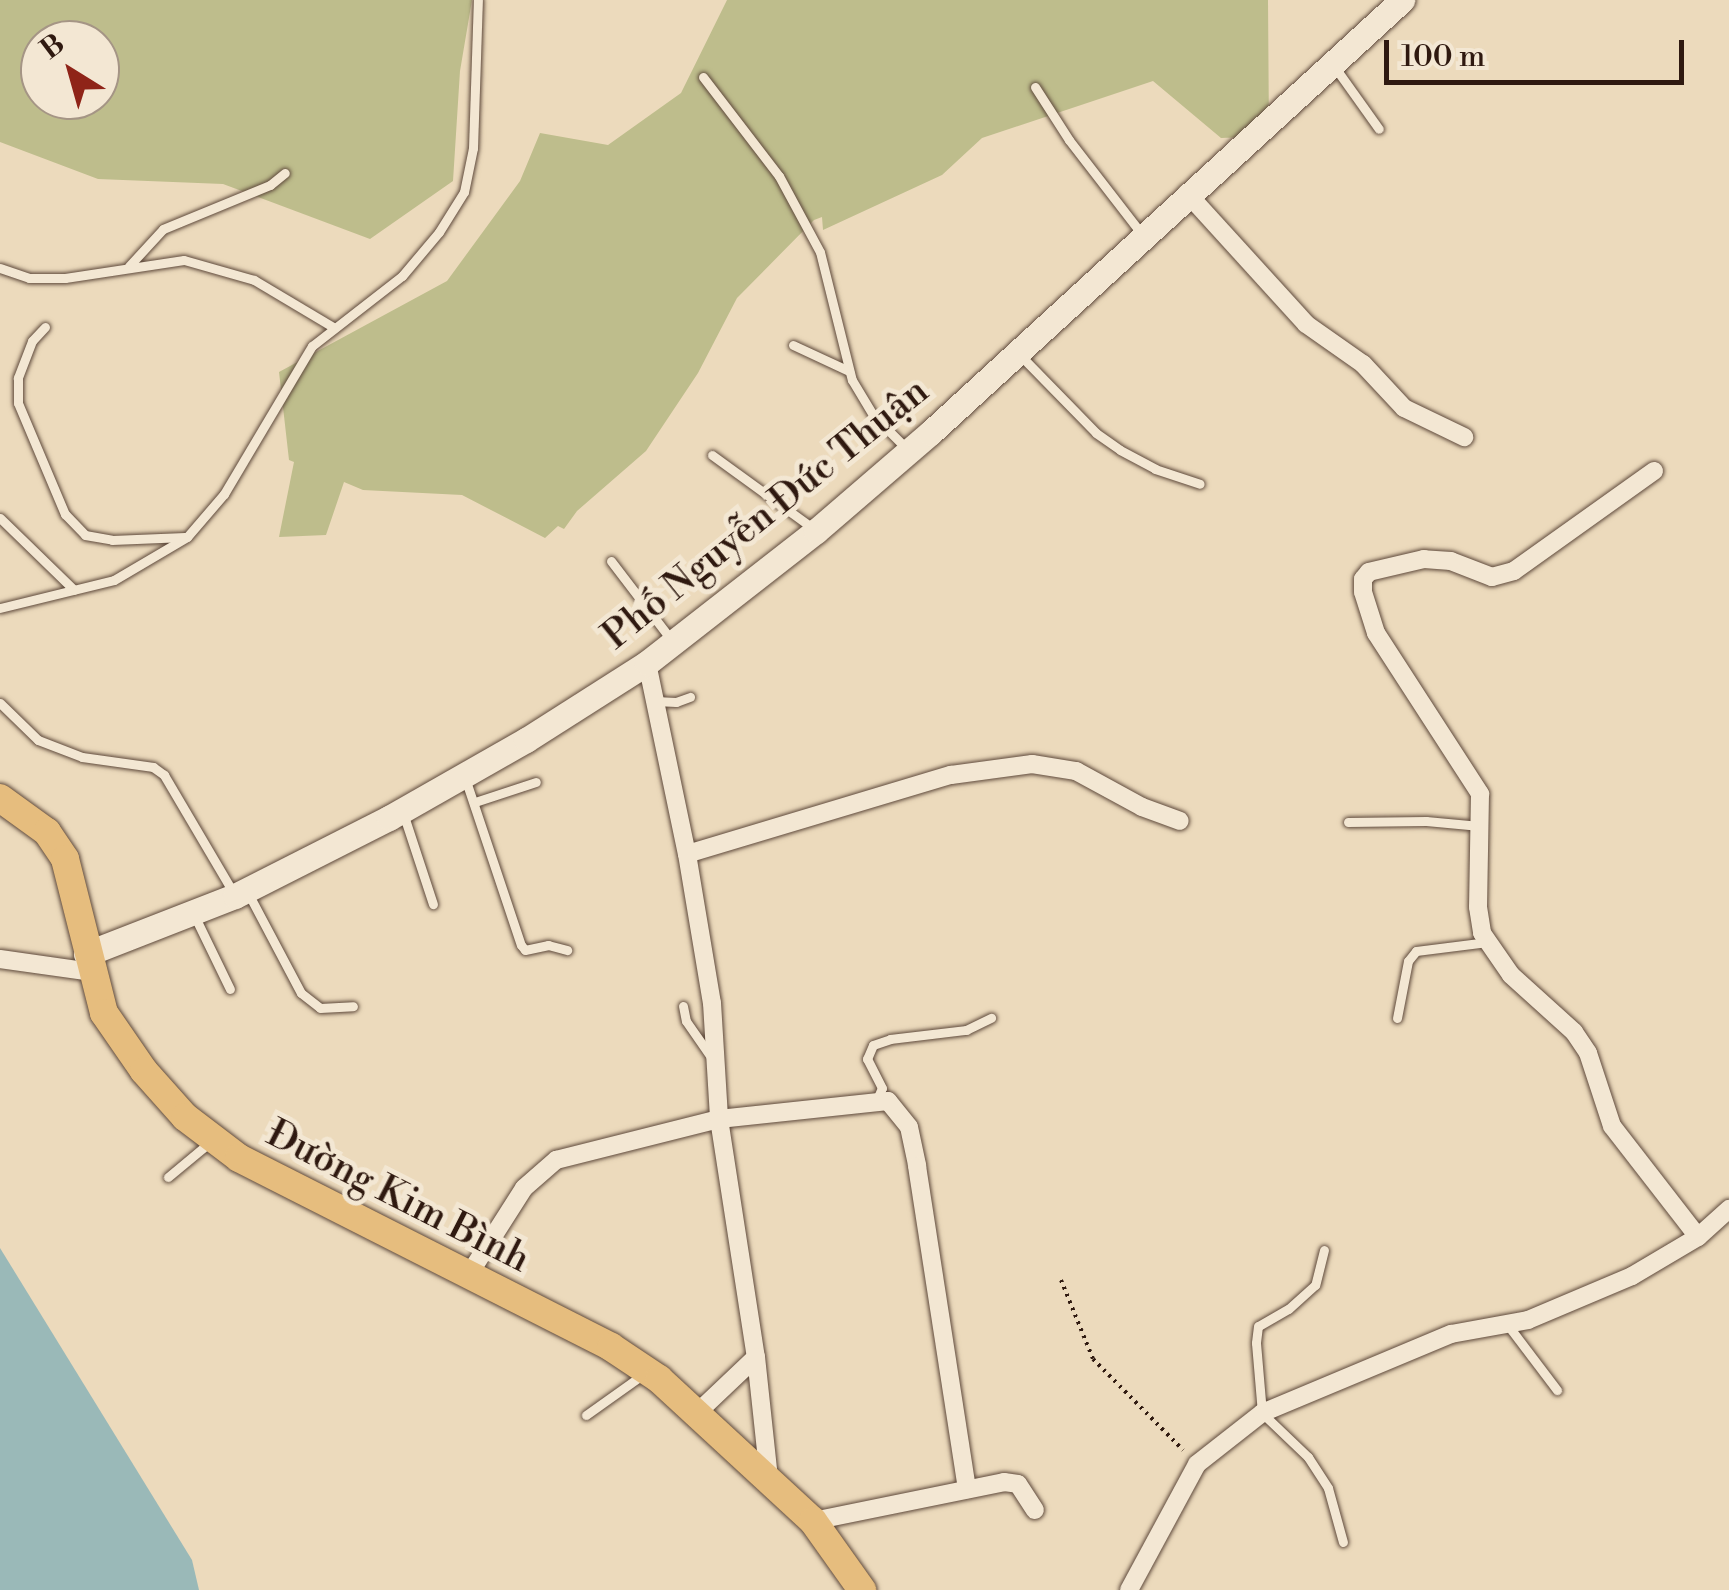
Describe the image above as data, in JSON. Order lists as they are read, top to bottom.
{
  "streets": {
    "main road": ["Đường Kim Bình"],
    "street": ["Phố Nguyễn Đức Thuận"]
  },
  "crossings": [
    ["Phố Nguyễn Đức Thuận", "Đường Kim Bình"]
  ],
  "scale_bar": "100 m",
  "north": "top left"
}
